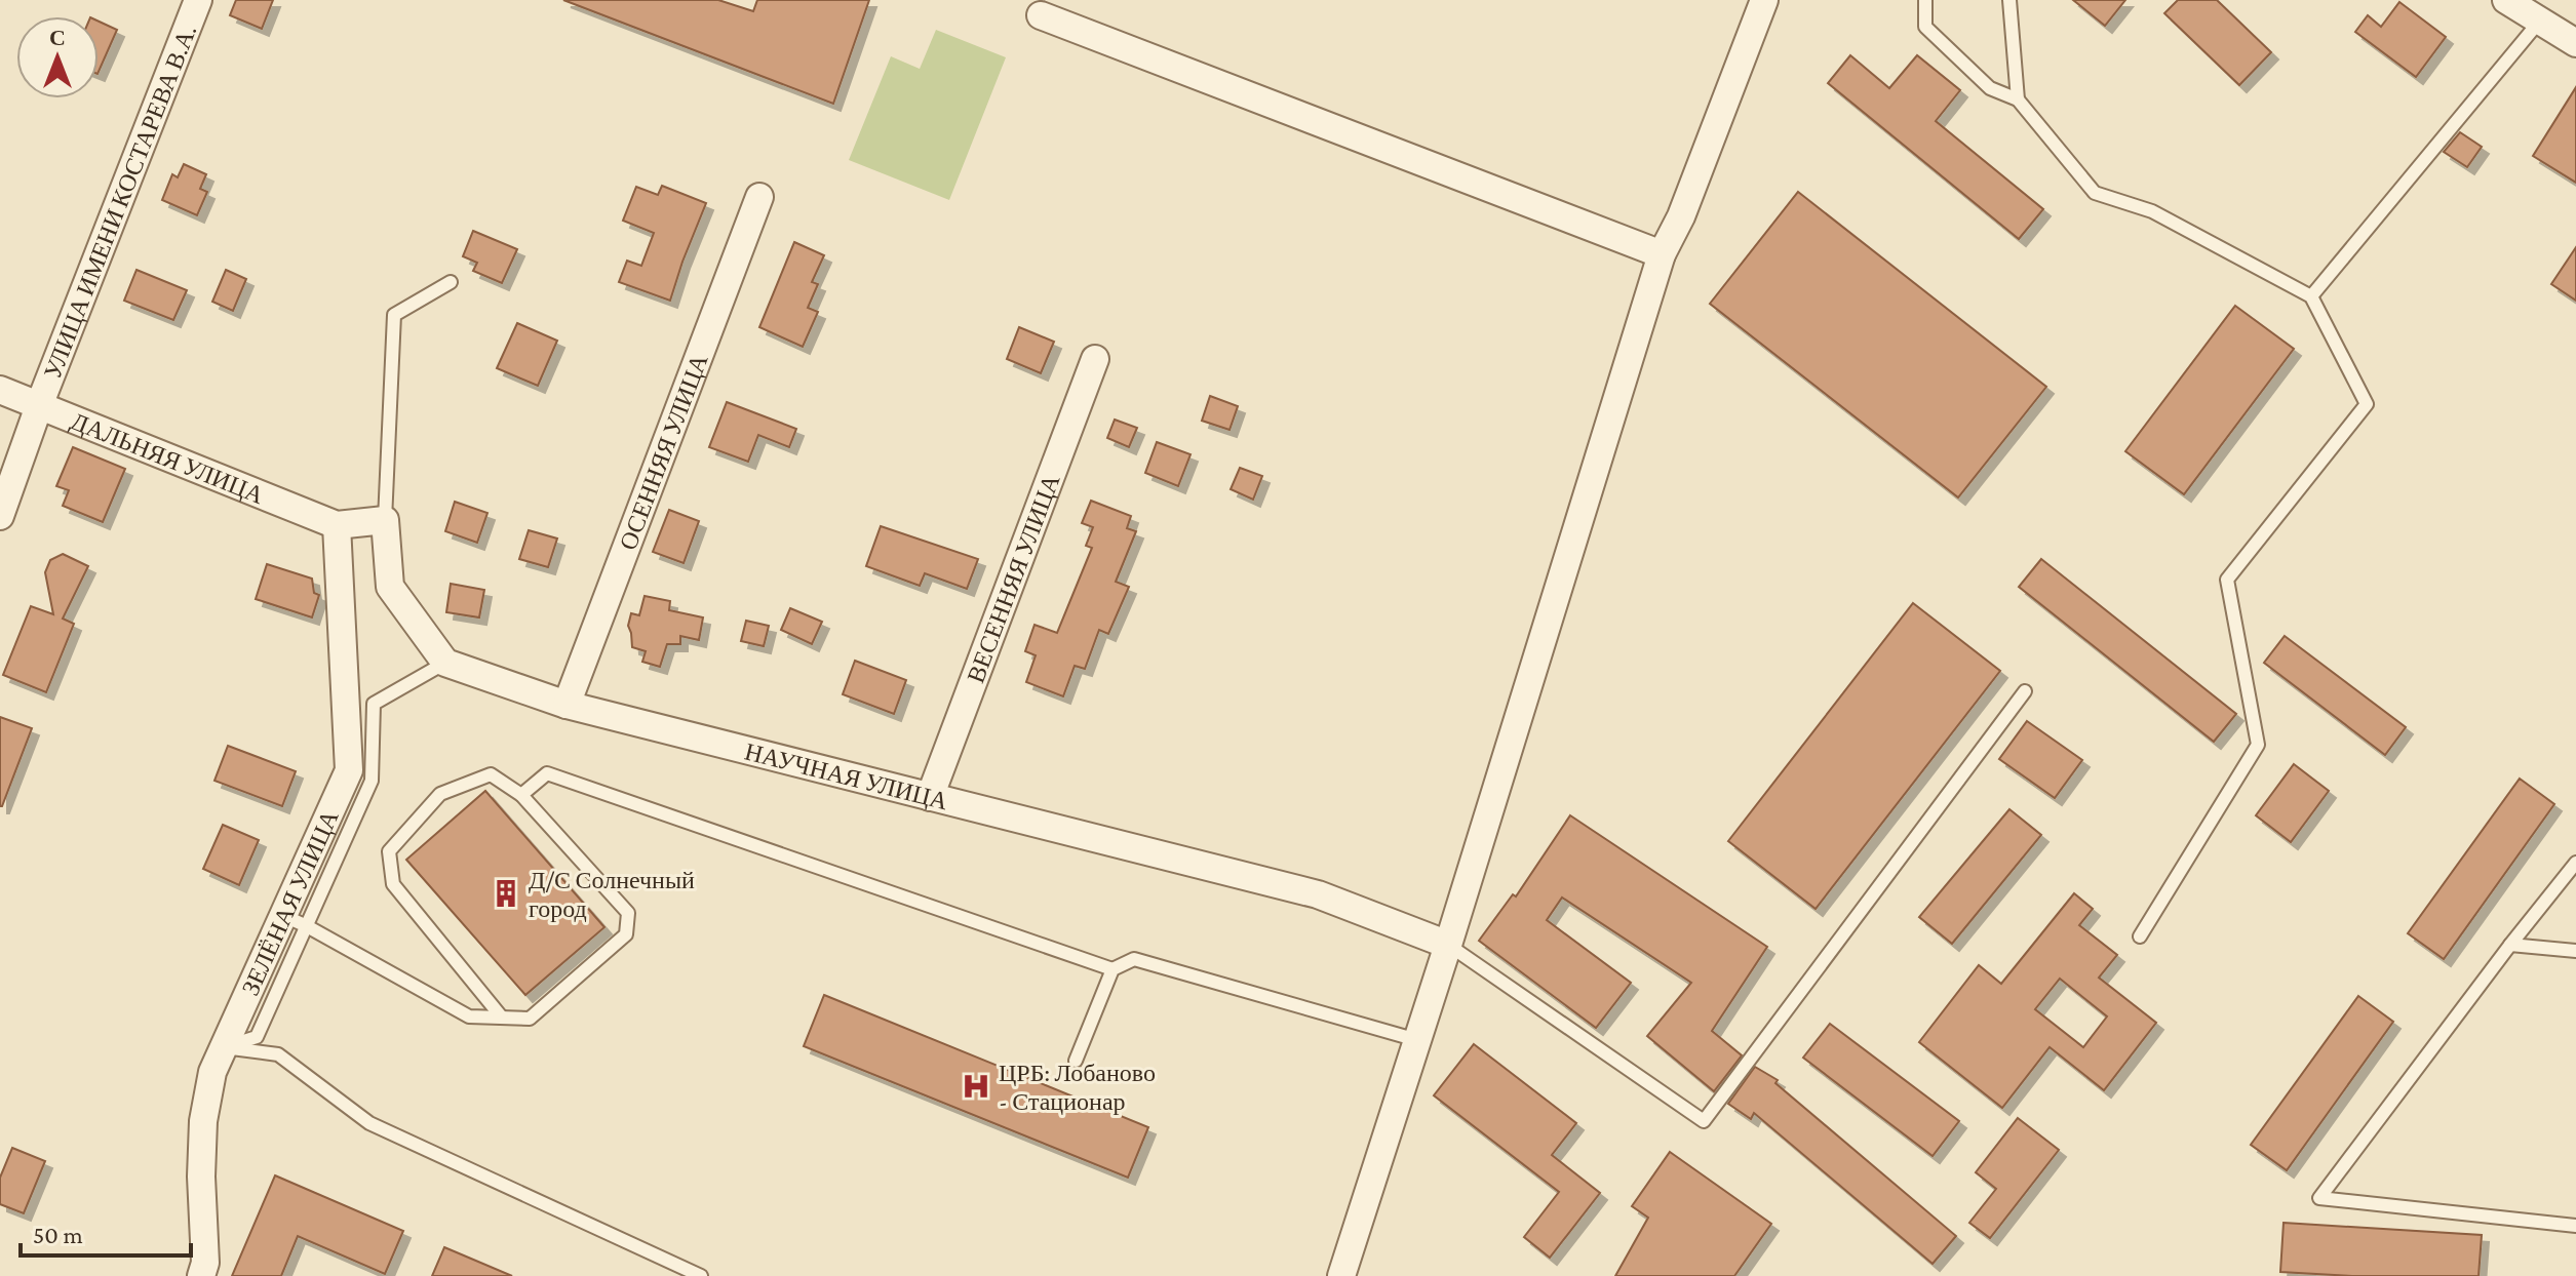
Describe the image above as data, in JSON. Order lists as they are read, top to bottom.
{
  "streets": {
    "street": [
      "УЛИЦА ИМЕНИ КОСТАРЕВА В.А.",
      "ОСЕННЯЯ УЛИЦА",
      "ДАЛЬНЯЯ УЛИЦА",
      "ВЕСЕННЯЯ УЛИЦА",
      "НАУЧНАЯ УЛИЦА",
      "ЗЕЛЁНАЯ УЛИЦА"
    ]
  },
  "crossings": [
    ["УЛИЦА ИМЕНИ КОСТАРЕВА В.А.", "ДАЛЬНЯЯ УЛИЦА"],
    ["ОСЕННЯЯ УЛИЦА", "НАУЧНАЯ УЛИЦА"],
    ["ДАЛЬНЯЯ УЛИЦА", "ЗЕЛЁНАЯ УЛИЦА"],
    ["ВЕСЕННЯЯ УЛИЦА", "НАУЧНАЯ УЛИЦА"]
  ],
  "places": {
    "building": ["Д/С Солнечный город"],
    "hospital": ["ЦРБ: Лобаново - Стационар"]
  },
  "scale_bar": "50 m",
  "north": "top"
}
